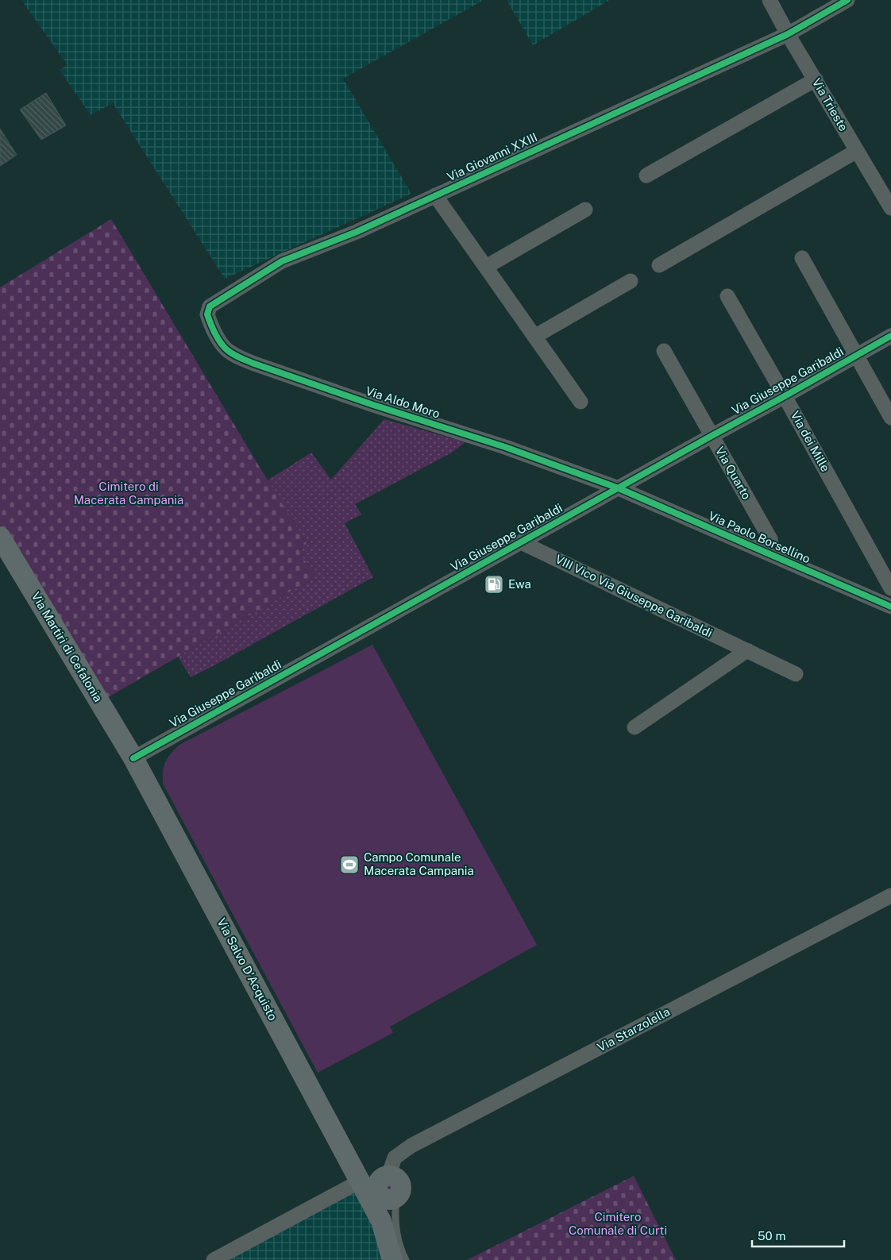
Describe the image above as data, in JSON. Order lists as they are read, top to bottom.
{
  "streets": {
    "street": [
      "Via Trieste",
      "Via Giovanni XXIII",
      "Via Giuseppe Garibaldi",
      "Via Aldo Moro",
      "Via dei Mille",
      "Via Quarto",
      "Via Paolo Borsellino",
      "VIII Vico Via Giuseppe Garibaldi",
      "Via Martiri di Cefalonia",
      "Via Salvo D'Acquisto",
      "Via Starzolella"
    ]
  },
  "crossings": [
    ["Via Trieste", "Via Giovanni XXIII"],
    ["Via Giovanni XXIII", "Via Aldo Moro"],
    ["Via Giuseppe Garibaldi", "Via Aldo Moro"],
    ["Via Giuseppe Garibaldi", "Via dei Mille"],
    ["Via Giuseppe Garibaldi", "Via Quarto"],
    ["Via Giuseppe Garibaldi", "Via Paolo Borsellino"],
    ["Via Giuseppe Garibaldi", "VIII Vico Via Giuseppe Garibaldi"],
    ["Via Giuseppe Garibaldi", "Via Martiri di Cefalonia"],
    ["Via Giuseppe Garibaldi", "Via Salvo D'Acquisto"],
    ["Via Aldo Moro", "Via Paolo Borsellino"],
    ["Via Quarto", "Via Paolo Borsellino"],
    ["Via Martiri di Cefalonia", "Via Salvo D'Acquisto"],
    ["Via Salvo D'Acquisto", "Via Starzolella"]
  ],
  "parks": ["Cimitero di Macerata Campania", "Cimitero Comunale di Curti"],
  "places": {
    "fuel station": ["Ewa"],
    "sports": ["Campo Comunale Macerata Campania"]
  },
  "scale_bar": "50 m"
}
